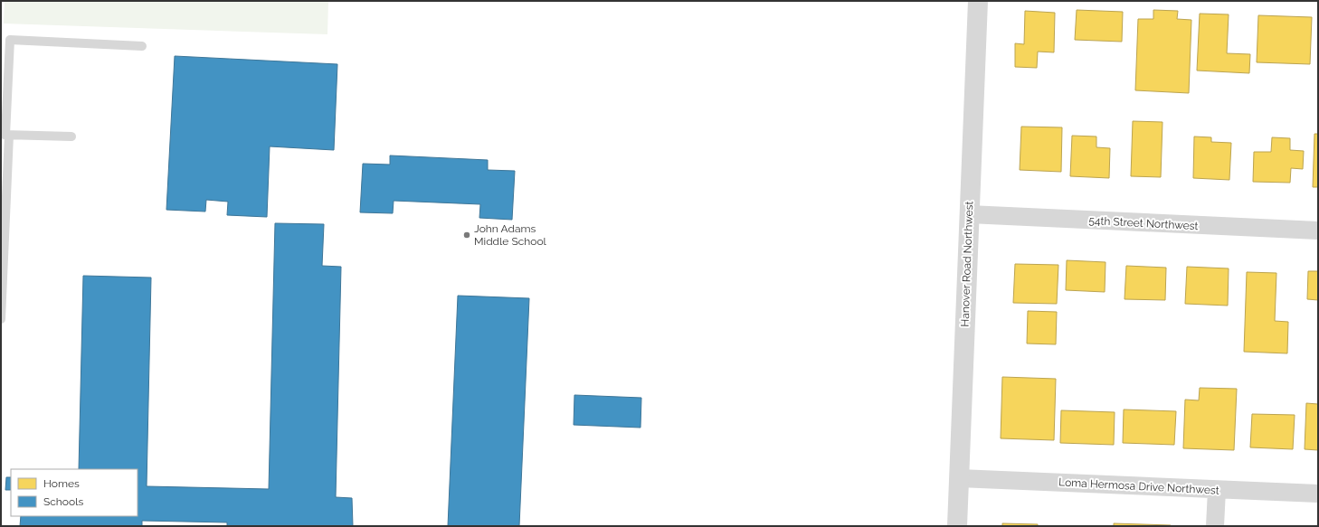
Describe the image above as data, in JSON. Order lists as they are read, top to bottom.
{
  "streets": {
    "street": ["54th Street Northwest", "Hanover Road Northwest", "Loma Hermosa Drive Northwest"]
  },
  "crossings": [
    ["54th Street Northwest", "Hanover Road Northwest"],
    ["Hanover Road Northwest", "Loma Hermosa Drive Northwest"]
  ],
  "places": ["John Adams Middle School"],
  "legend": ["Homes", "Schools"]
}
